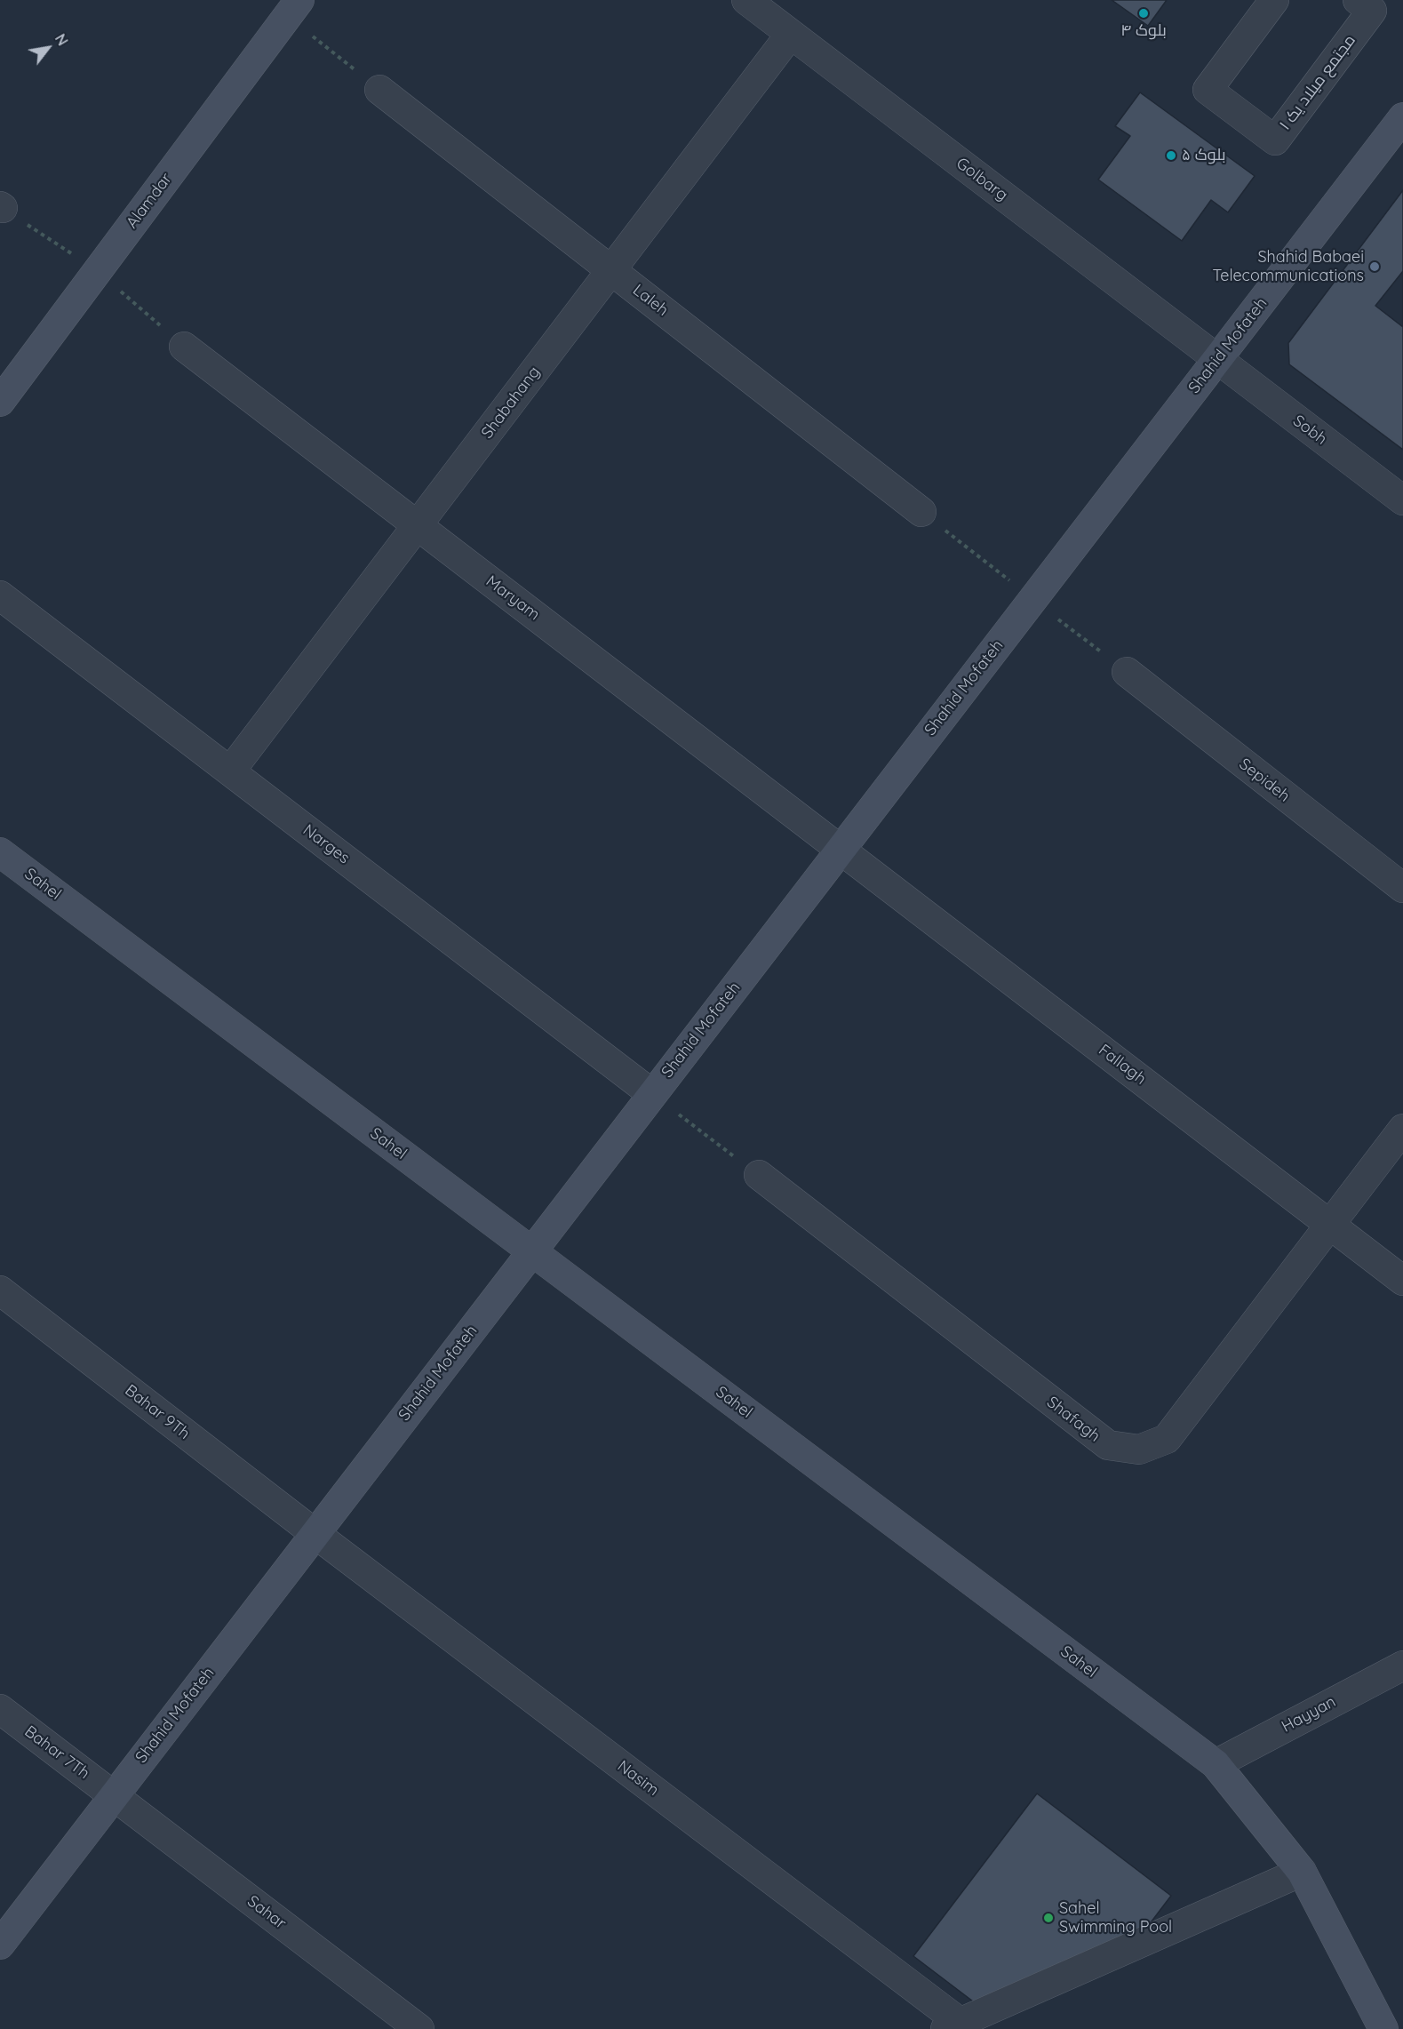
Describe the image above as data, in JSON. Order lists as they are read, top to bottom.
{
  "streets": {
    "street": [
      "مجتمع میلاد یک ۱",
      "Golbarg",
      "Alamdar",
      "Laleh",
      "Shahid Mofateh",
      "Shabahang",
      "Sobh",
      "Maryam",
      "Sepideh",
      "Narges",
      "Sahel",
      "Fallagh",
      "Bahar 9Th",
      "Shafagh",
      "Hayyan",
      "Bahar 7Th",
      "Nasim",
      "Sahar"
    ]
  },
  "crossings": [
    ["Golbarg", "Shahid Mofateh"],
    ["Golbarg", "Shabahang"],
    ["Golbarg", "Sobh"],
    ["Laleh", "Shabahang"],
    ["Shahid Mofateh", "Sobh"],
    ["Shahid Mofateh", "Maryam"],
    ["Shahid Mofateh", "Narges"],
    ["Shahid Mofateh", "Sahel"],
    ["Shahid Mofateh", "Fallagh"],
    ["Shahid Mofateh", "Bahar 9Th"],
    ["Shahid Mofateh", "Bahar 7Th"],
    ["Shahid Mofateh", "Nasim"],
    ["Shahid Mofateh", "Sahar"],
    ["Shabahang", "Maryam"],
    ["Shabahang", "Narges"],
    ["Maryam", "Fallagh"],
    ["Sahel", "Hayyan"],
    ["Fallagh", "Shafagh"],
    ["Bahar 9Th", "Nasim"],
    ["Bahar 7Th", "Sahar"]
  ],
  "places": [
    "بلوک ۴",
    "بلوک ۵",
    "Shahid Babaei Telecommunications",
    "Sahel Swimming Pool"
  ],
  "north": "top right"
}
